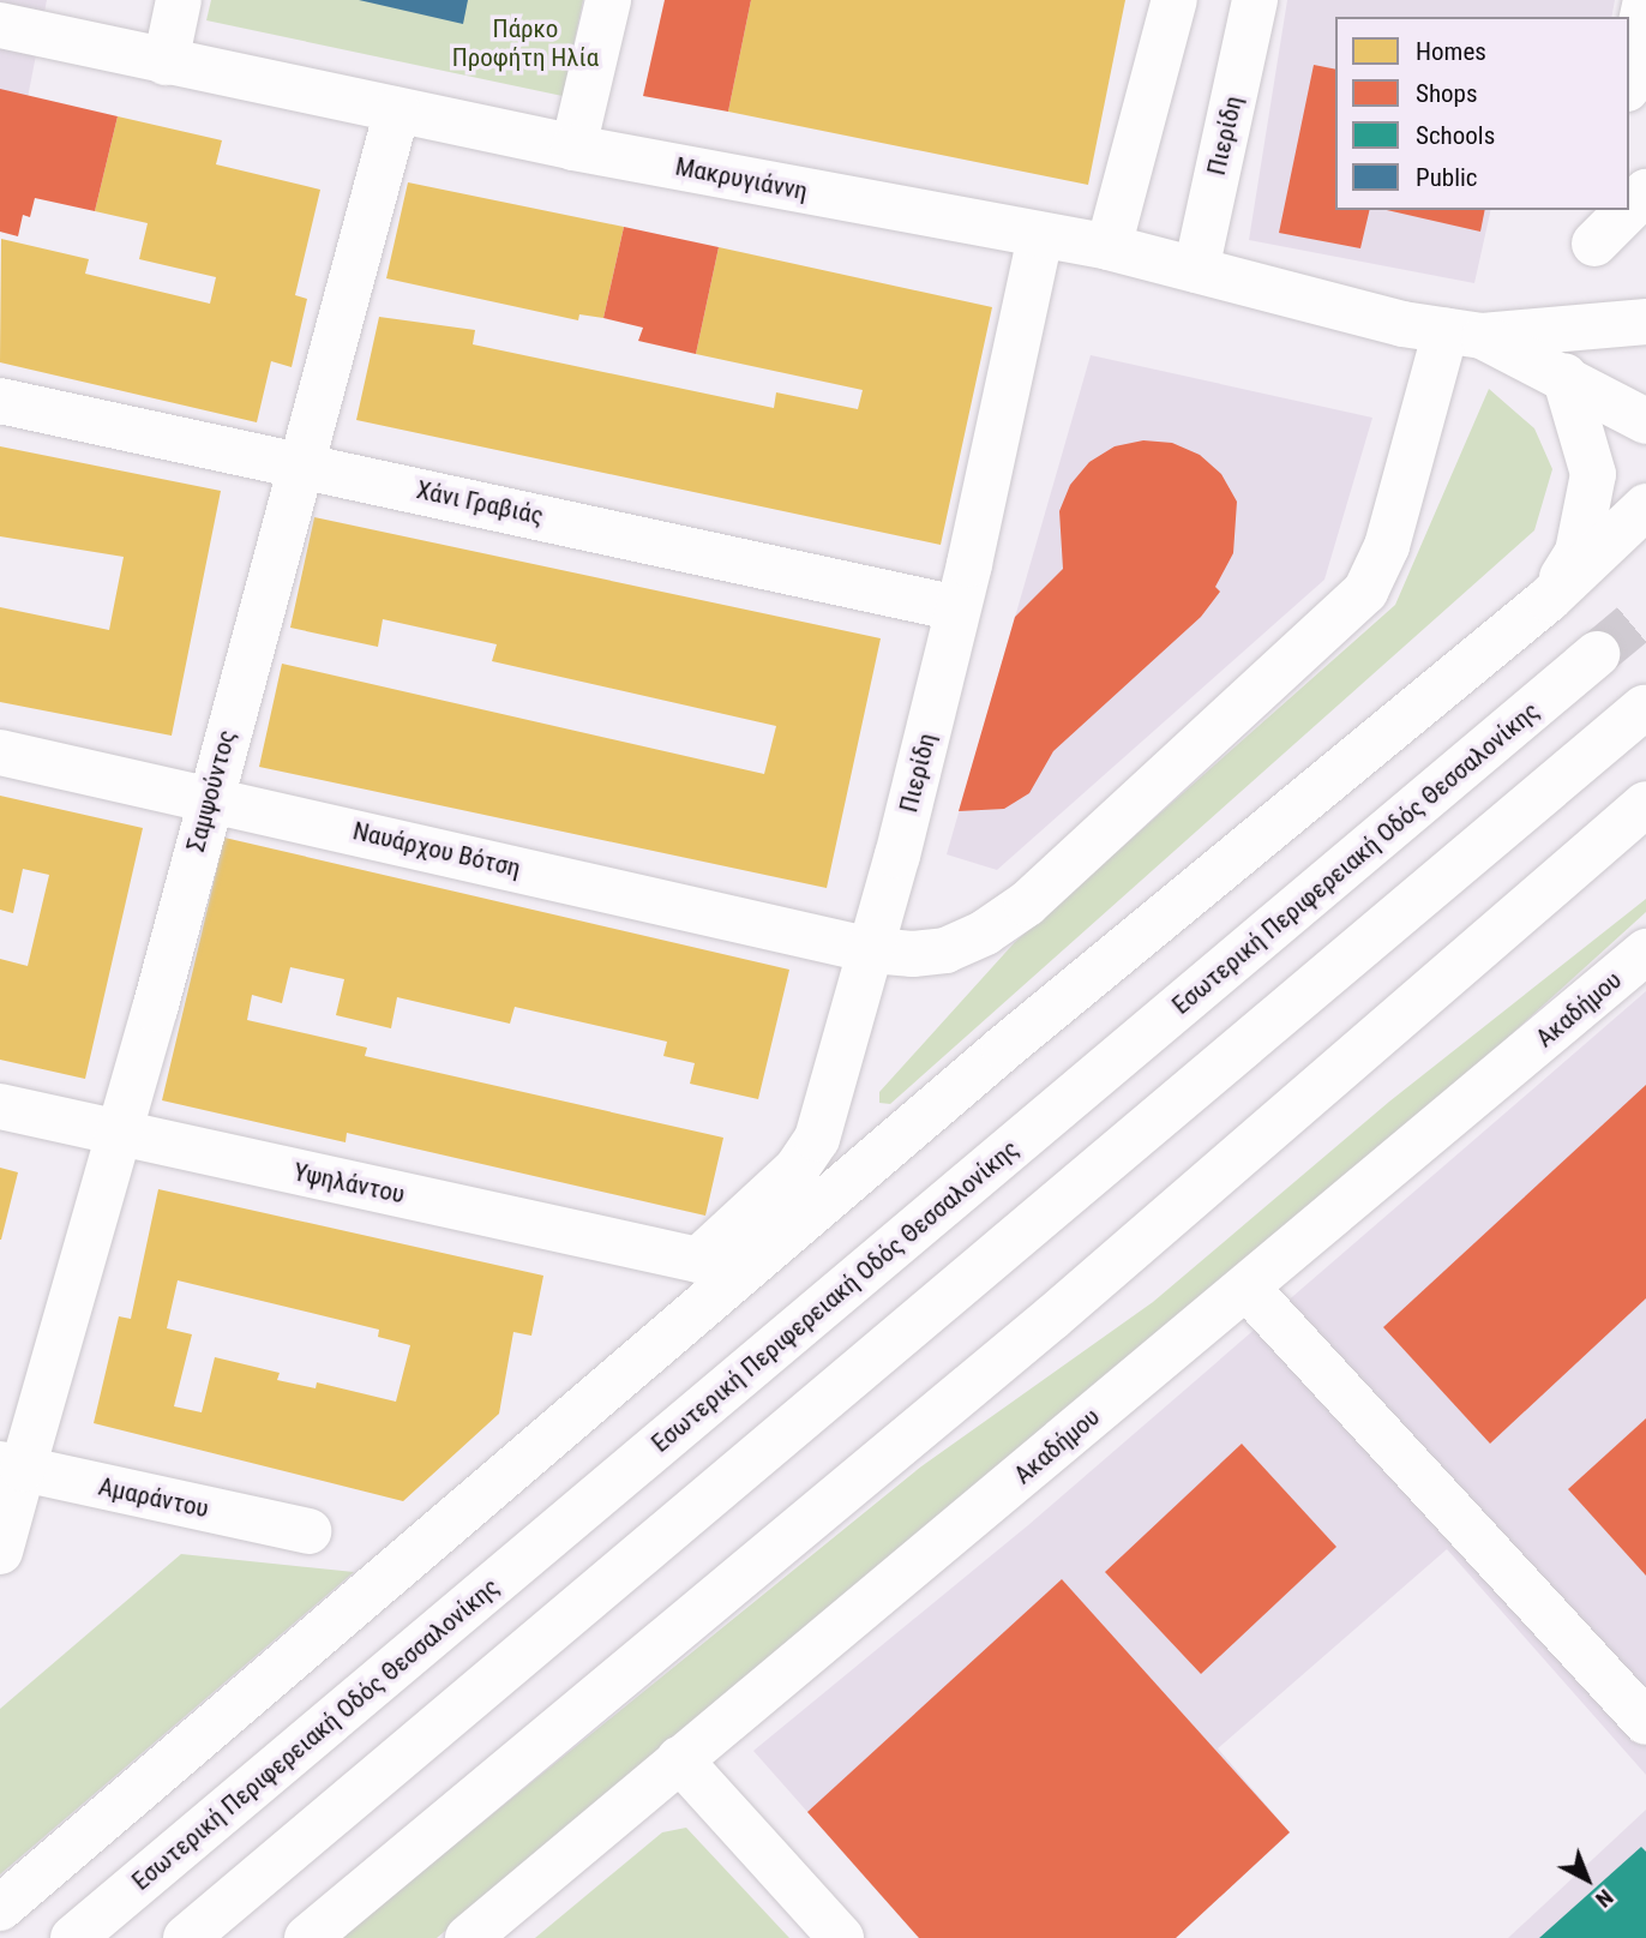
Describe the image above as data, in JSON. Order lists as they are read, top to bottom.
{
  "streets": {
    "main road": [
      "Πιερίδη",
      "Μακρυγιάννη",
      "Χάνι Γραβιάς",
      "Σαμψούντος",
      "Ναυάρχου Βότση",
      "Εσωτερική Περιφερειακή Οδός Θεσσαλονίκης",
      "Ακαδήμου",
      "Υψηλάντου",
      "Αμαράντου"
    ]
  },
  "crossings": [
    ["Πιερίδη", "Μακρυγιάννη"],
    ["Πιερίδη", "Χάνι Γραβιάς"],
    ["Πιερίδη", "Ναυάρχου Βότση"],
    ["Πιερίδη", "Υψηλάντου"],
    ["Μακρυγιάννη", "Σαμψούντος"],
    ["Μακρυγιάννη", "Ναυάρχου Βότση"],
    ["Χάνι Γραβιάς", "Σαμψούντος"],
    ["Σαμψούντος", "Ναυάρχου Βότση"],
    ["Σαμψούντος", "Υψηλάντου"],
    ["Σαμψούντος", "Αμαράντου"]
  ],
  "parks": ["Πάρκο Προφήτη Ηλία"],
  "legend": [
    "Homes",
    "Shops",
    "Schools",
    "Public"
  ],
  "north": "bottom right"
}
